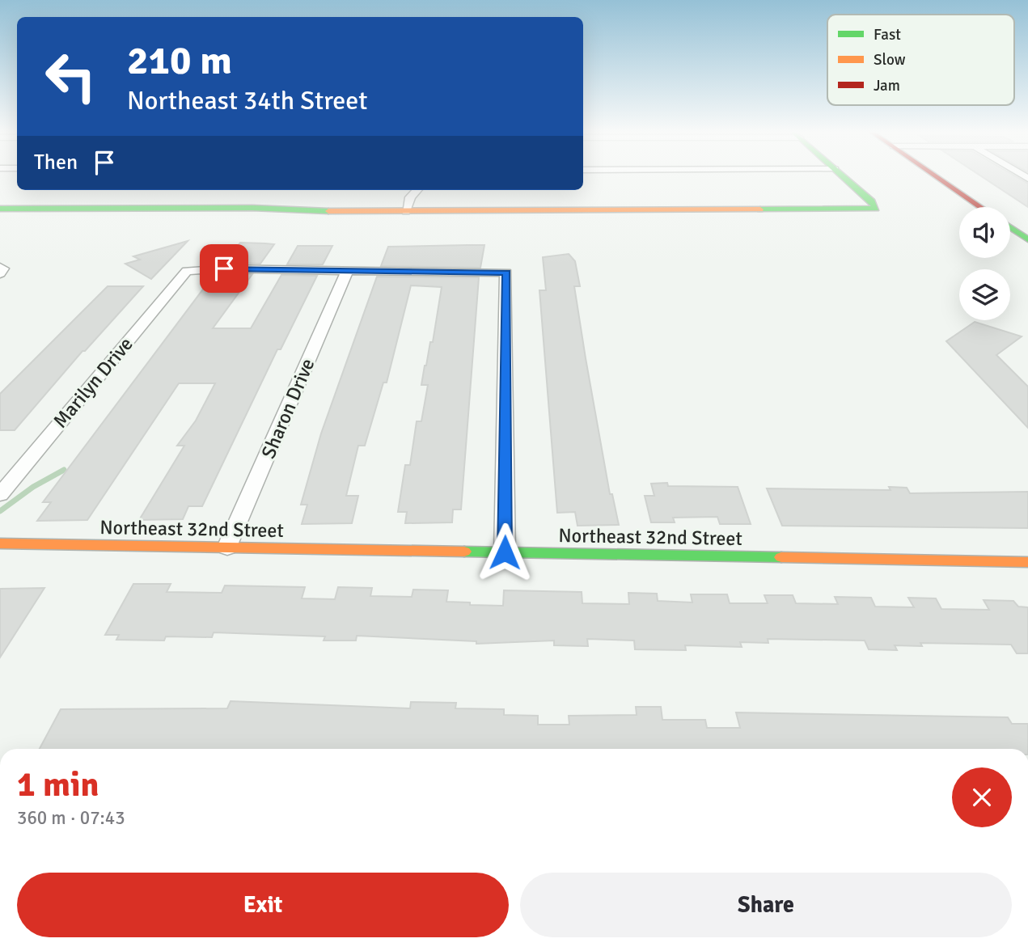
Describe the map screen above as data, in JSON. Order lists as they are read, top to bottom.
{
  "streets": {
    "street": ["Marilyn Drive", "Sharon Drive", "Northeast 32nd Street"]
  },
  "crossings": [
    ["Marilyn Drive", "Sharon Drive"],
    ["Sharon Drive", "Northeast 32nd Street"]
  ],
  "legend": ["Fast", "Slow", "Jam"],
  "page": {
    "turn": ["210 m", "Northeast 34th Street"],
    "then": "Then",
    "heading": ["1 min", "360 m · 07:43"],
    "buttons": ["Exit", "Share"]
  }
}
